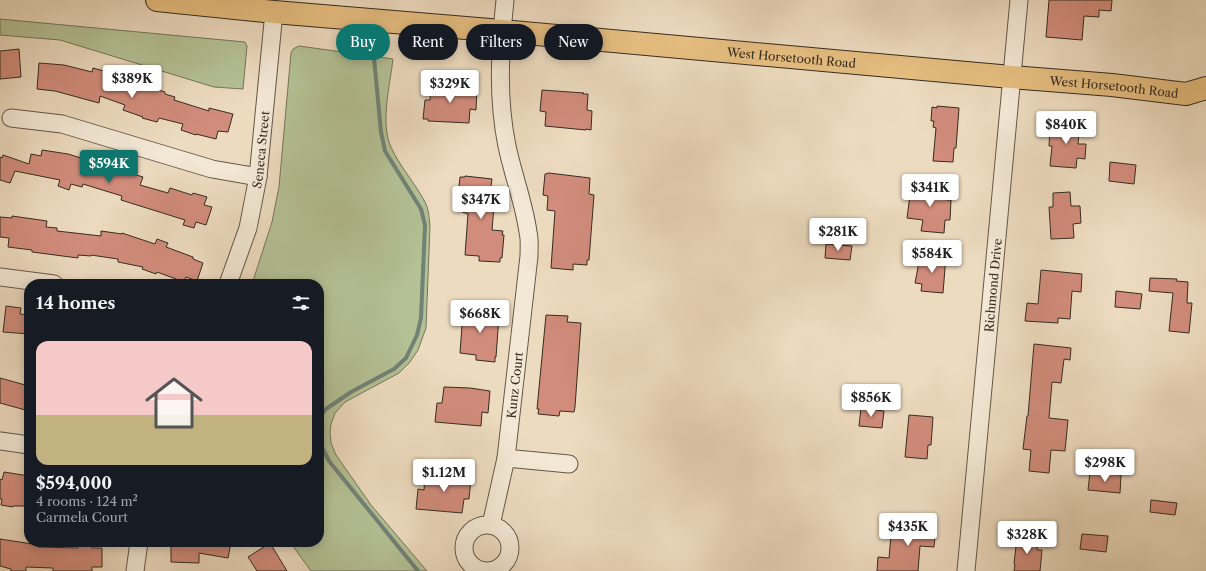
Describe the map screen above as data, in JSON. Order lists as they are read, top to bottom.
{
  "streets": {
    "main road": ["West Horsetooth Road"],
    "street": ["Seneca Street", "Richmond Drive", "Kunz Court"]
  },
  "crossings": [
    ["West Horsetooth Road", "Seneca Street"],
    ["West Horsetooth Road", "Richmond Drive"]
  ],
  "page": {
    "chip": [
      "Buy",
      "Rent",
      "Filters",
      "New"
    ],
    "price": [
      "$389K",
      "$329K",
      "$840K",
      "$594K",
      "$341K",
      "$347K",
      "$281K",
      "$584K",
      "$668K",
      "$856K",
      "$298K",
      "$1.12M",
      "$435K",
      "$328K"
    ],
    "heading": "14 homes",
    "list": [
      {
        "name": "$594,000",
        "note": "4 rooms · 124 m² · Carmela Court"
      }
    ]
  }
}
